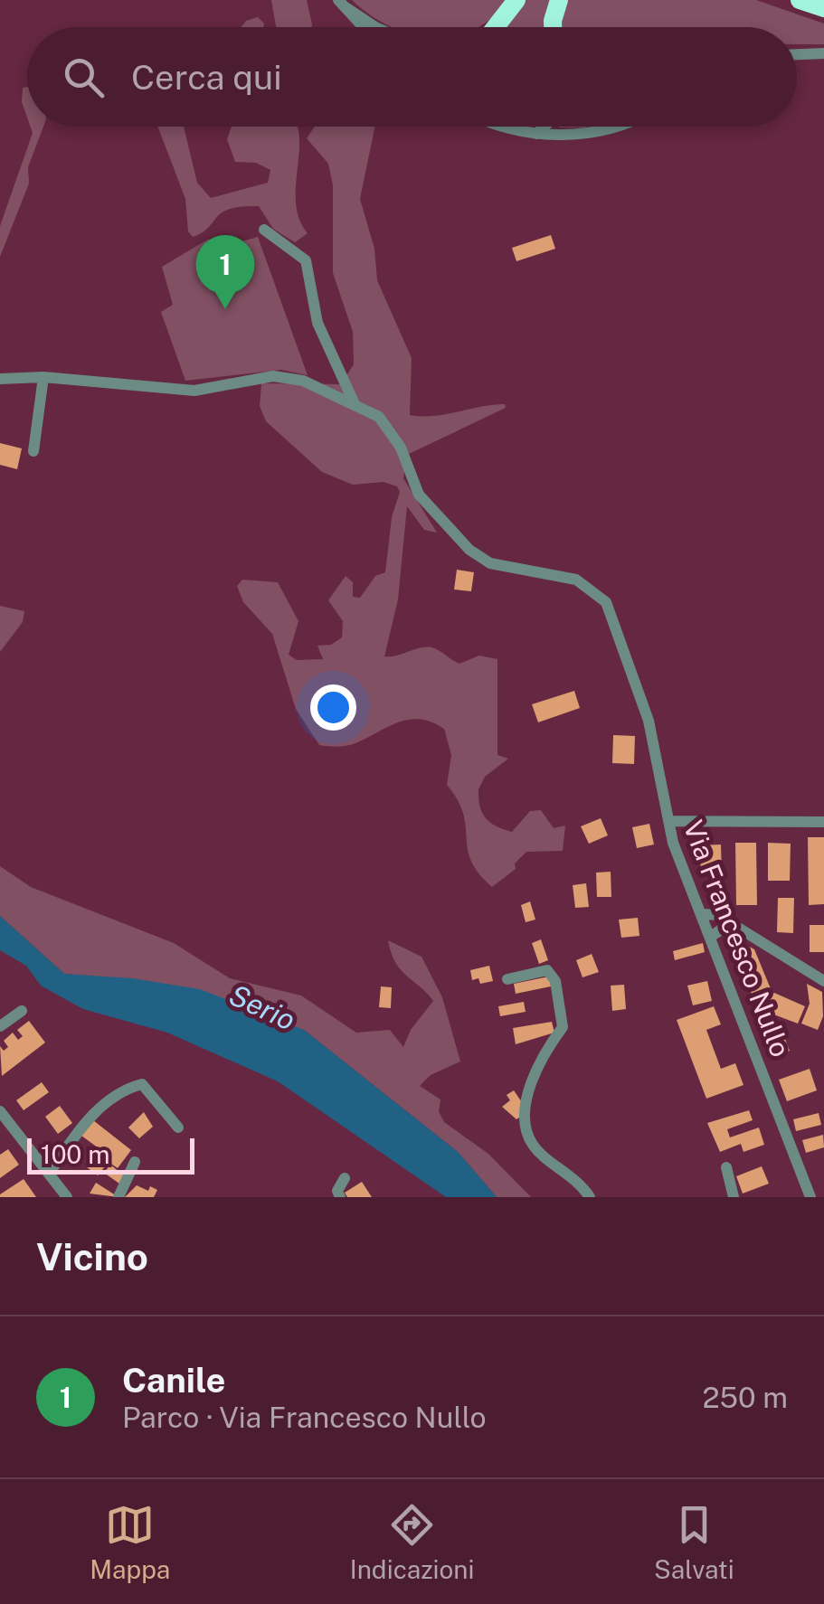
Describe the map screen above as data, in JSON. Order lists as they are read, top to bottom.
{
  "streets": {
    "street": ["Via Francesco Nullo"]
  },
  "water": ["Serio"],
  "scale_bar": "100 m",
  "page": {
    "search": "Cerca qui",
    "pins": "1",
    "scale": "100 m",
    "heading": "Vicino",
    "list": [
      {
        "mark": "1",
        "name": "Canile",
        "note": "Parco · Via Francesco Nullo",
        "value": "250 m"
      }
    ],
    "nav": ["Mappa", "Indicazioni", "Salvati"]
  }
}
